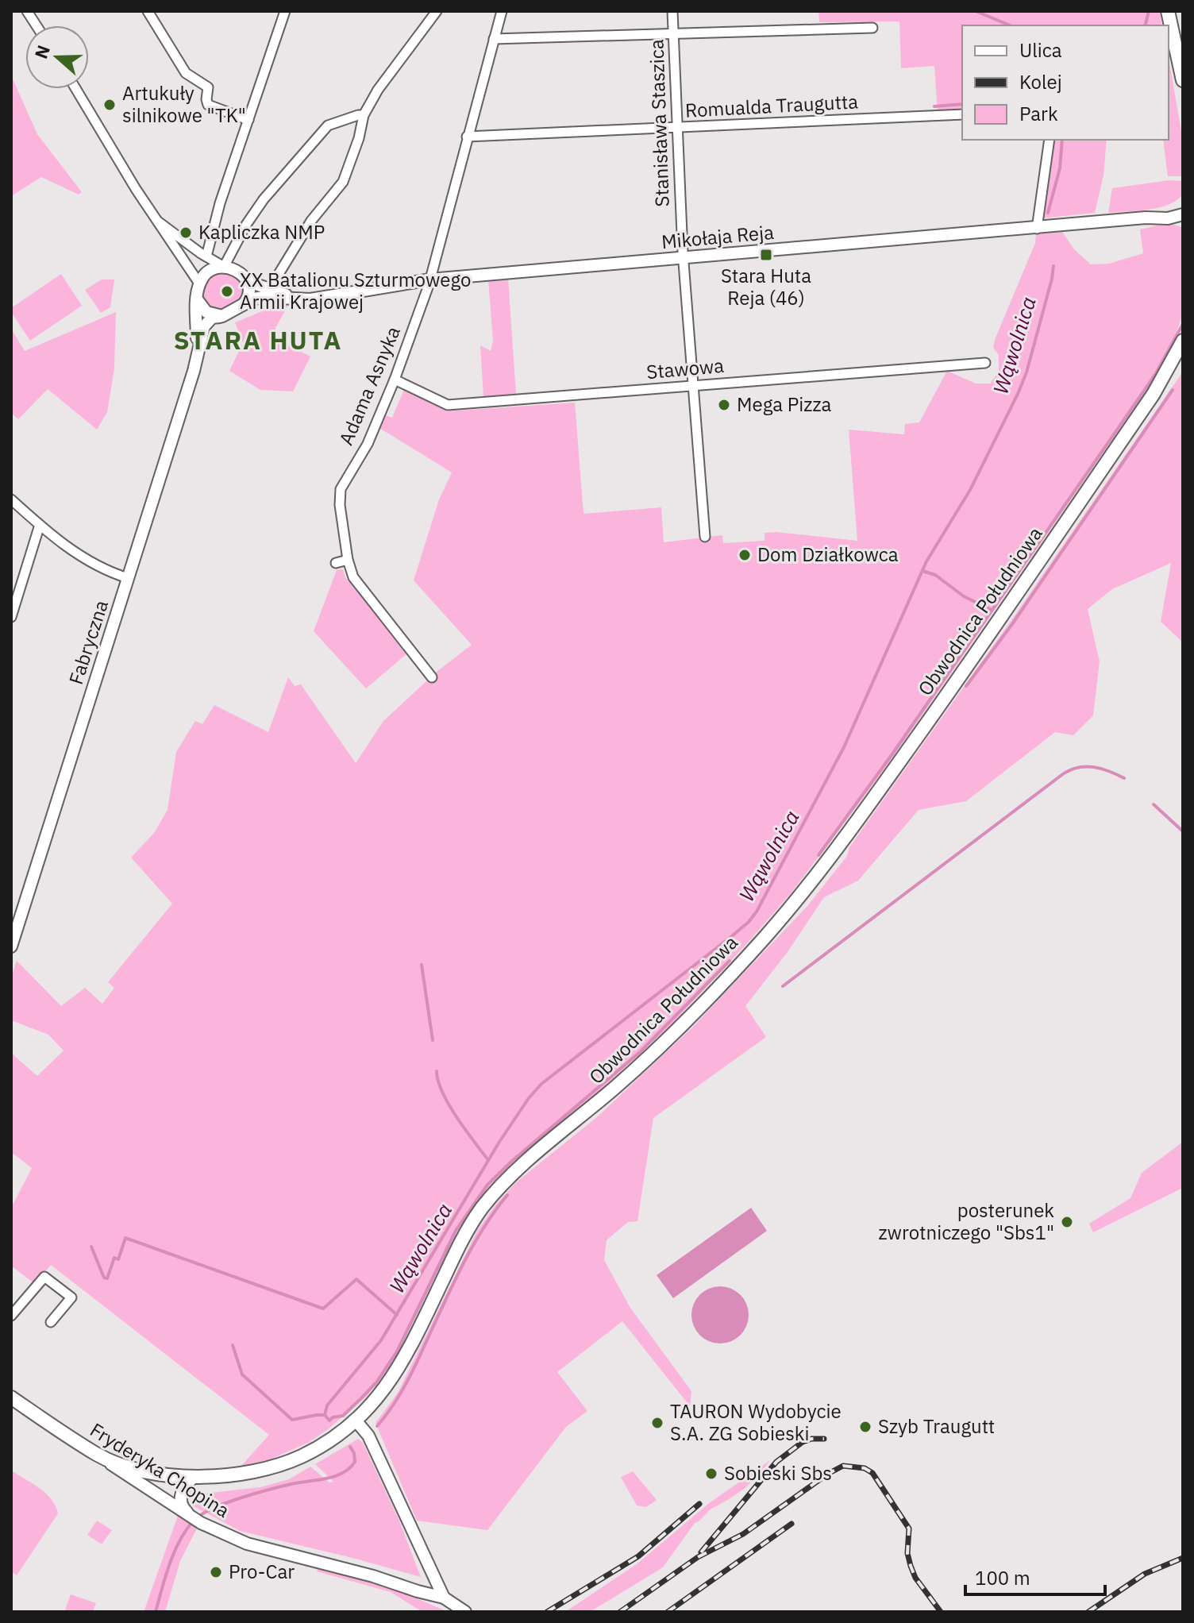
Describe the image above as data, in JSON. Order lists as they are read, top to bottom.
{
  "streets": {
    "main road": ["Obwodnica Południowa", "Fryderyka Chopina"],
    "street": [
      "Romualda Traugutta",
      "Stanisława Staszica",
      "Mikołaja Reja",
      "Stawowa",
      "Adama Asnyka",
      "Fabryczna"
    ]
  },
  "crossings": [
    ["Romualda Traugutta", "Stanisława Staszica"],
    ["Romualda Traugutta", "Adama Asnyka"],
    ["Stanisława Staszica", "Mikołaja Reja"],
    ["Stanisława Staszica", "Stawowa"],
    ["Mikołaja Reja", "Adama Asnyka"],
    ["Stawowa", "Adama Asnyka"],
    ["Obwodnica Południowa", "Fryderyka Chopina"]
  ],
  "districts": ["STARA HUTA"],
  "water": ["Wąwolnica"],
  "places": {
    "other": [
      "Artukuły silnikowe \"TK\"",
      "Kapliczka NMP",
      "XX Batalionu Szturmowego Armii Krajowej",
      "Mega Pizza",
      "Dom Działkowca",
      "posterunek zwrotniczego \"Sbs1\"",
      "TAURON Wydobycie S.A. ZG Sobieski",
      "Szyb Traugutt",
      "Sobieski Sbs",
      "Pro-Car"
    ],
    "transit": ["Stara Huta Reja (46)"]
  },
  "legend": ["Ulica", "Kolej", "Park"],
  "scale_bar": "100 m",
  "north": "left"
}
